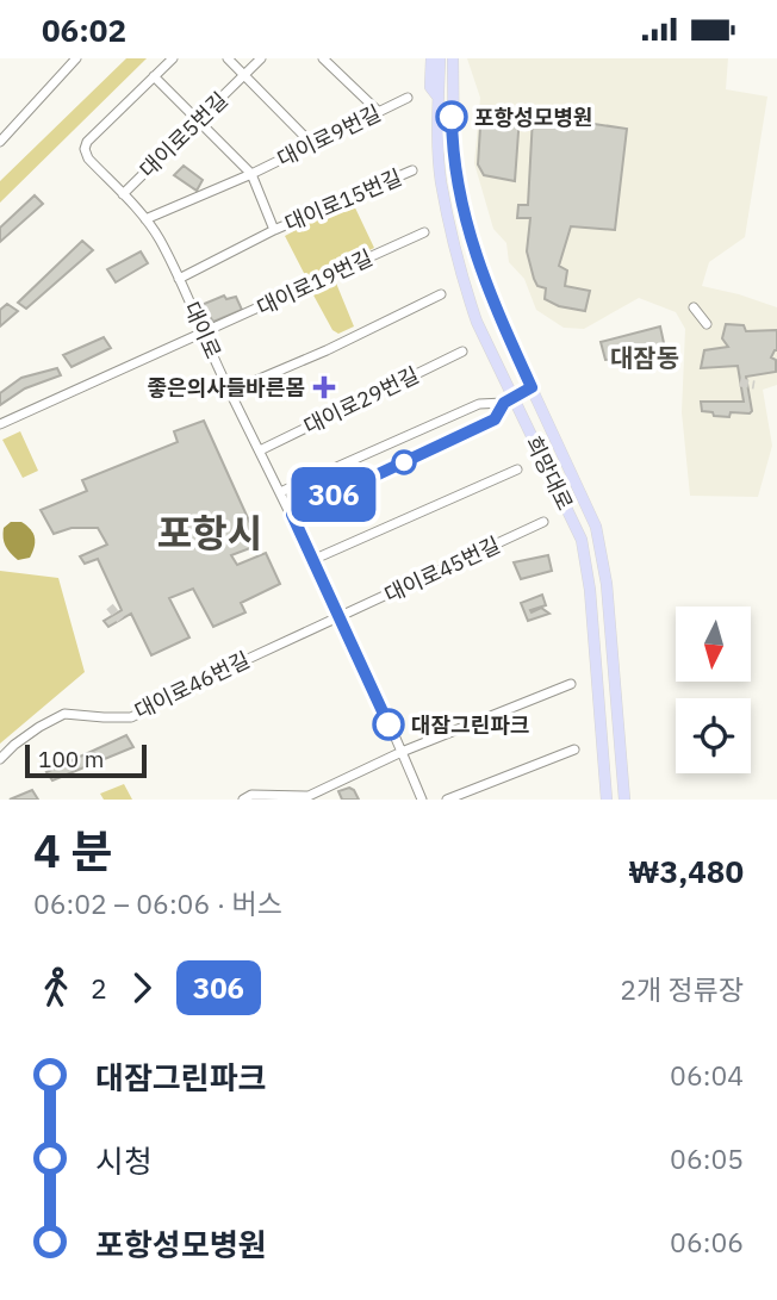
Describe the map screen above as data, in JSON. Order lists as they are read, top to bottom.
{
  "streets": {
    "main road": ["희망대로"],
    "street": [
      "대이로5번길",
      "대이로9번길",
      "대이로15번길",
      "대이로19번길",
      "대이로",
      "대이로29번길",
      "대이로45번길",
      "대이로46번길"
    ]
  },
  "crossings": [
    ["대이로5번길", "대이로9번길"],
    ["대이로5번길", "대이로"],
    ["대이로9번길", "대이로15번길"],
    ["대이로9번길", "대이로"],
    ["대이로15번길", "대이로"],
    ["대이로19번길", "대이로"],
    ["대이로", "대이로29번길"],
    ["대이로", "대이로45번길"],
    ["대이로", "대이로46번길"],
    ["대이로45번길", "대이로46번길"]
  ],
  "districts": ["대잠동", "포항시"],
  "places": {
    "other": ["포항성모병원", "대잠그린파크"],
    "health": ["좋은의사들바른몸"]
  },
  "lines": ["bus line 306"],
  "scale_bar": "100 m",
  "north": "bottom",
  "page": {
    "status": "06:02",
    "on_map": "306",
    "scale": "100 m",
    "heading": ["4 분", "06:02 – 06:06 · 버스", "₩3,480"],
    "legs": ["2", "306", "2개 정류장"],
    "list": [
      {
        "name": "대잠그린파크",
        "value": "06:04"
      },
      {
        "name": "시청",
        "value": "06:05"
      },
      {
        "name": "포항성모병원",
        "value": "06:06"
      }
    ]
  }
}
